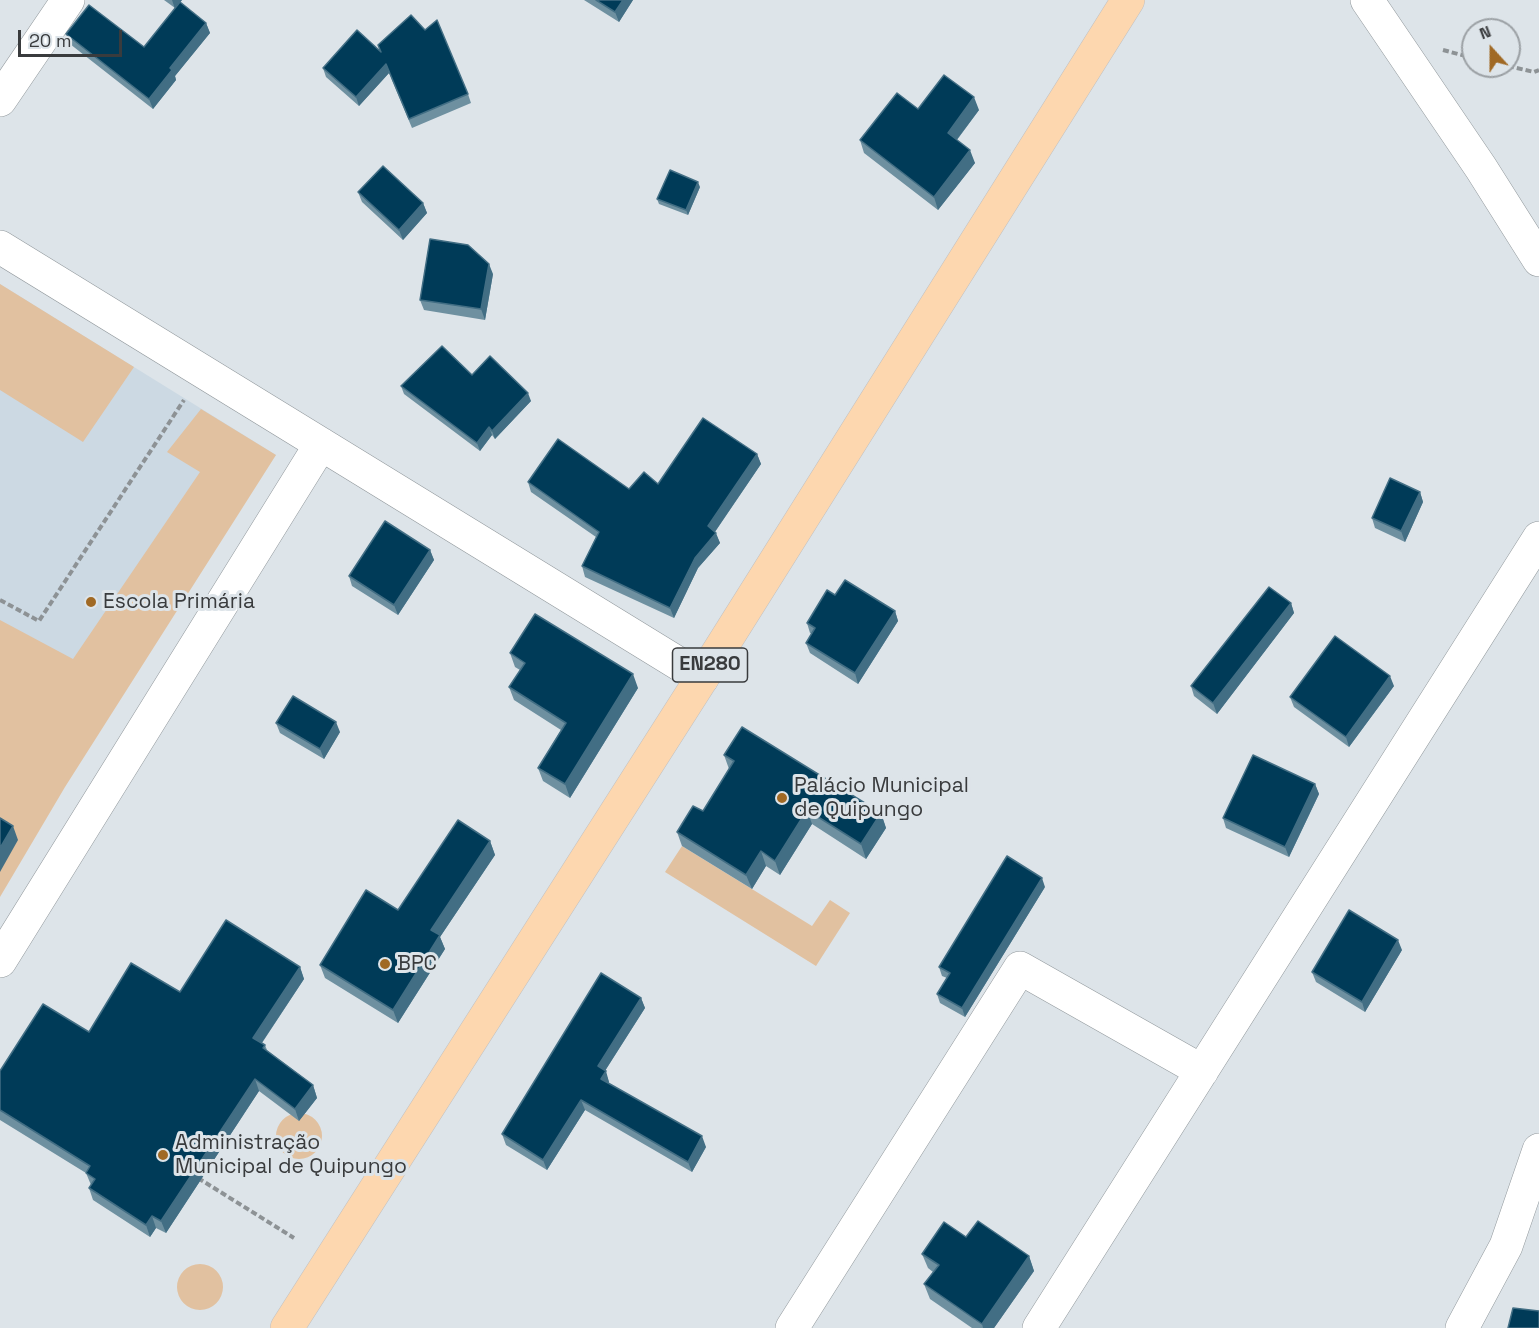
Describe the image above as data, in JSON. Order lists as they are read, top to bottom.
{
  "streets": {
    "main road": ["EN280"]
  },
  "places": [
    "Escola Primária",
    "Palácio Municipal de Quipungo",
    "BPC",
    "Administração Municipal de Quipungo"
  ],
  "scale_bar": "20 m",
  "north": "top"
}
